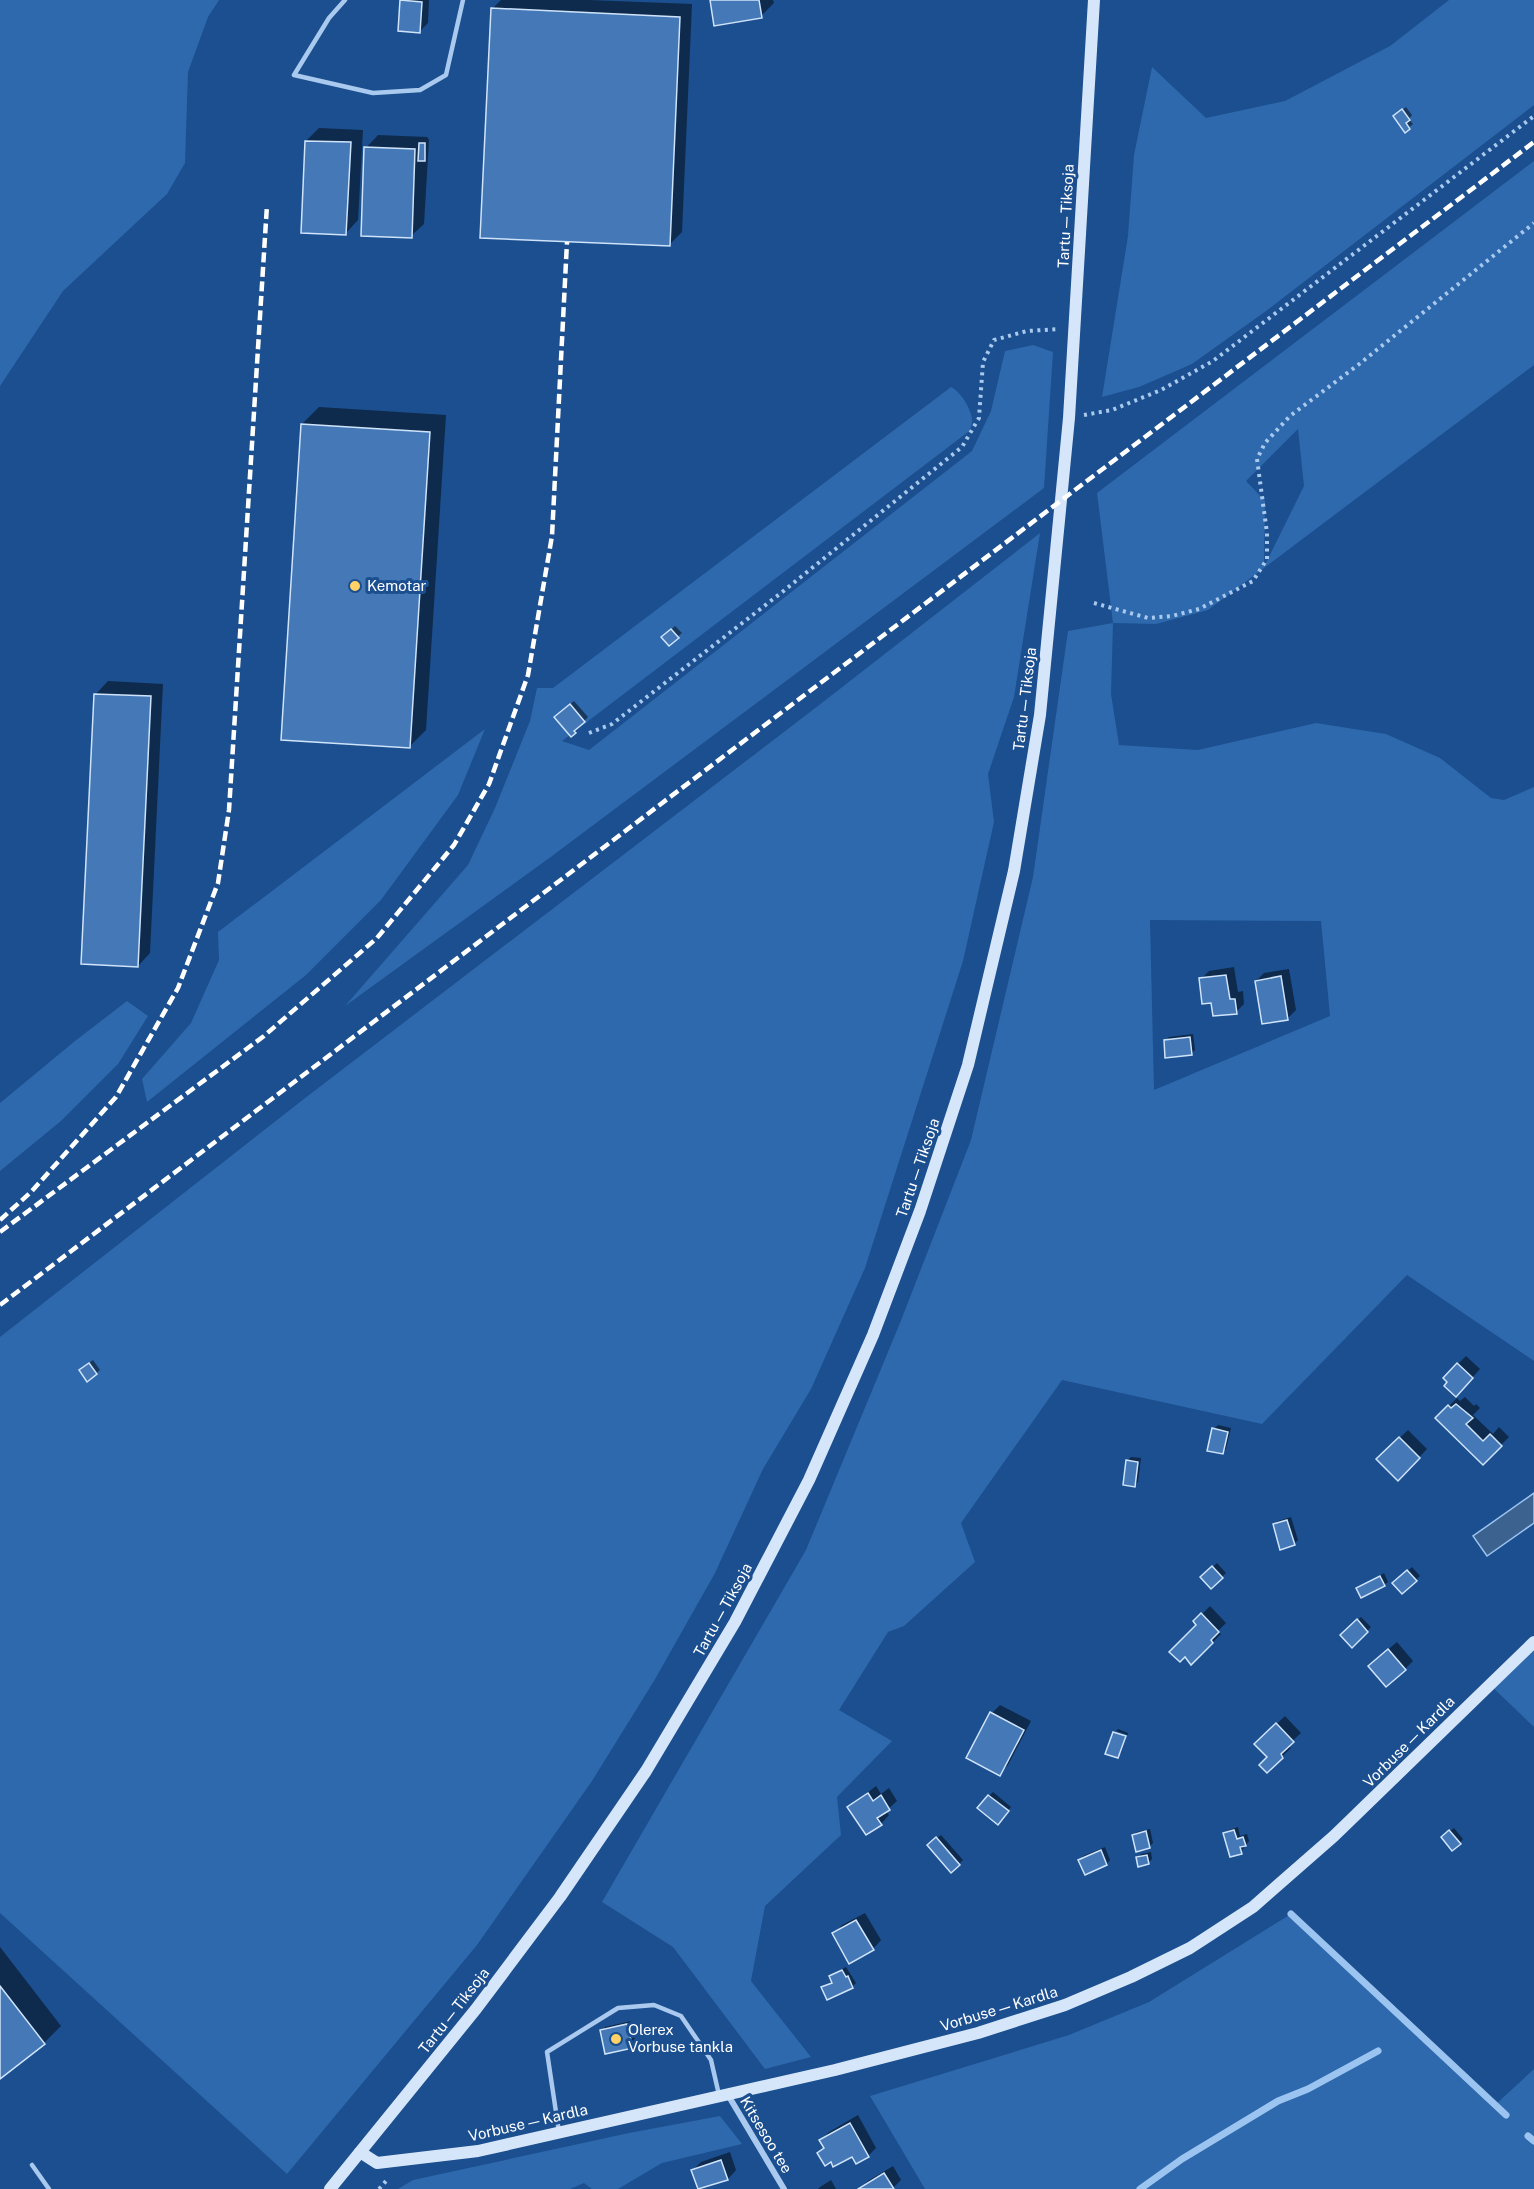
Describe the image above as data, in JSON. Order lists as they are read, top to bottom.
{
  "streets": {
    "main road": ["Tartu — Tiksoja", "Vorbuse — Kardla"],
    "street": ["Kitsesoo tee"]
  },
  "crossings": [
    ["Tartu — Tiksoja", "Vorbuse — Kardla"],
    ["Vorbuse — Kardla", "Kitsesoo tee"]
  ],
  "places": ["Kemotar", "Olerex Vorbuse tankla"]
}
